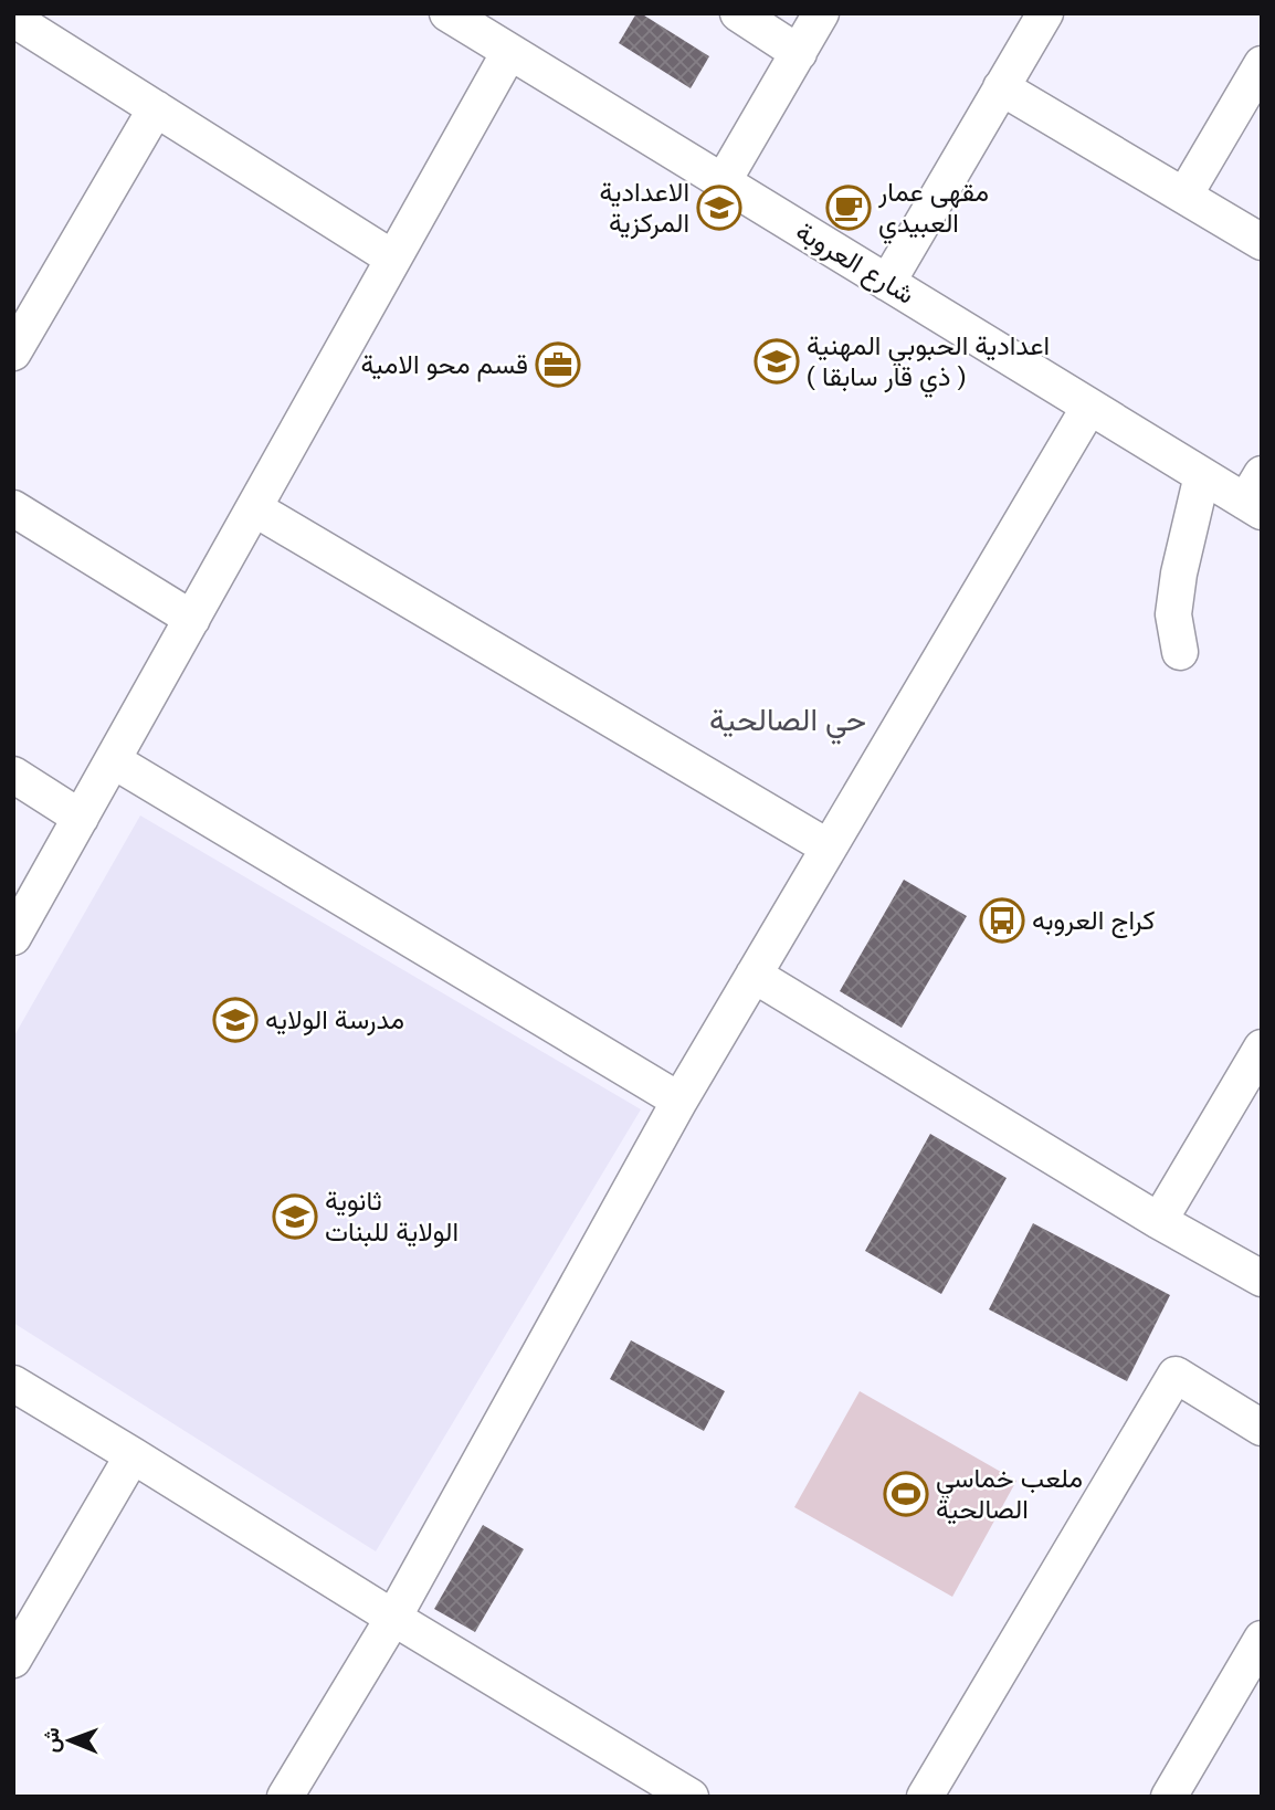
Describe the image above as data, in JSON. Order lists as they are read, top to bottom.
{
  "streets": {
    "street": ["شارع العروبة"]
  },
  "districts": ["حي الصالحية"],
  "places": {
    "school or university": [
      "الاعدادية المركزية",
      "اعدادية الحبوبي المهنية ( ذي قار سابقا )",
      "مدرسة الولايه",
      "ثانوية الولاية للبنات"
    ],
    "cafe": ["مقهى عمار العبيدي"],
    "office": ["قسم محو الامية"],
    "bus stop": ["كراج العروبه"],
    "sports": ["ملعب خماسي الصالحية"]
  },
  "north": "left"
}
